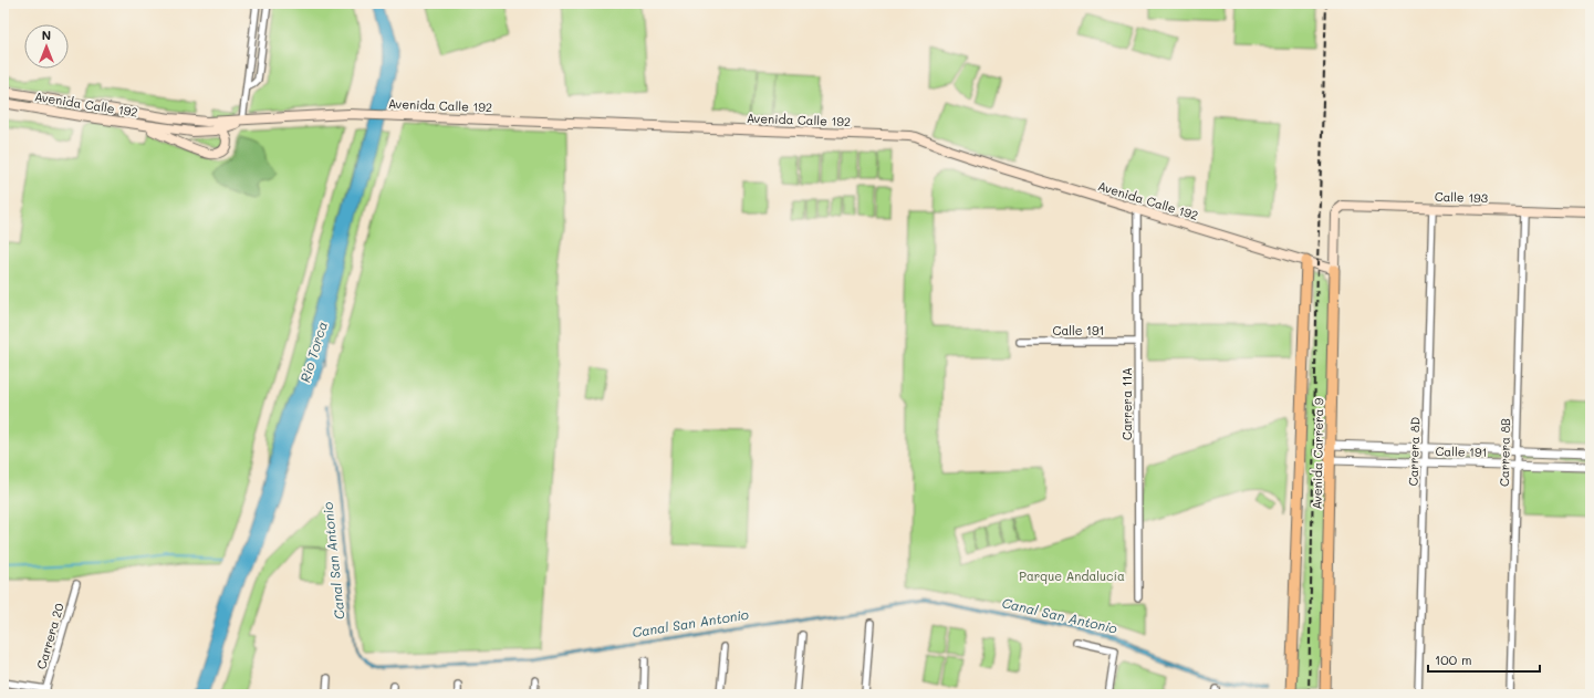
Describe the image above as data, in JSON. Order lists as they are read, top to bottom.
{
  "streets": {
    "main road": ["Avenida Calle 192", "Calle 193", "Avenida Carrera 9"],
    "street": [
      "Calle 191",
      "Carrera 11A",
      "Carrera 8D",
      "Carrera 8B",
      "Carrera 20"
    ]
  },
  "crossings": [
    ["Avenida Calle 192", "Carrera 11A"],
    ["Avenida Calle 192", "Avenida Carrera 9"],
    ["Calle 193", "Carrera 8D"],
    ["Calle 193", "Carrera 8B"],
    ["Calle 193", "Avenida Carrera 9"],
    ["Calle 191", "Carrera 11A"],
    ["Calle 191", "Carrera 8D"],
    ["Calle 191", "Carrera 8B"],
    ["Calle 191", "Avenida Carrera 9"]
  ],
  "water": ["Río Torca", "Canal San Antonio"],
  "parks": ["Parque Andalucía"],
  "scale_bar": "100 m",
  "north": "top"
}
